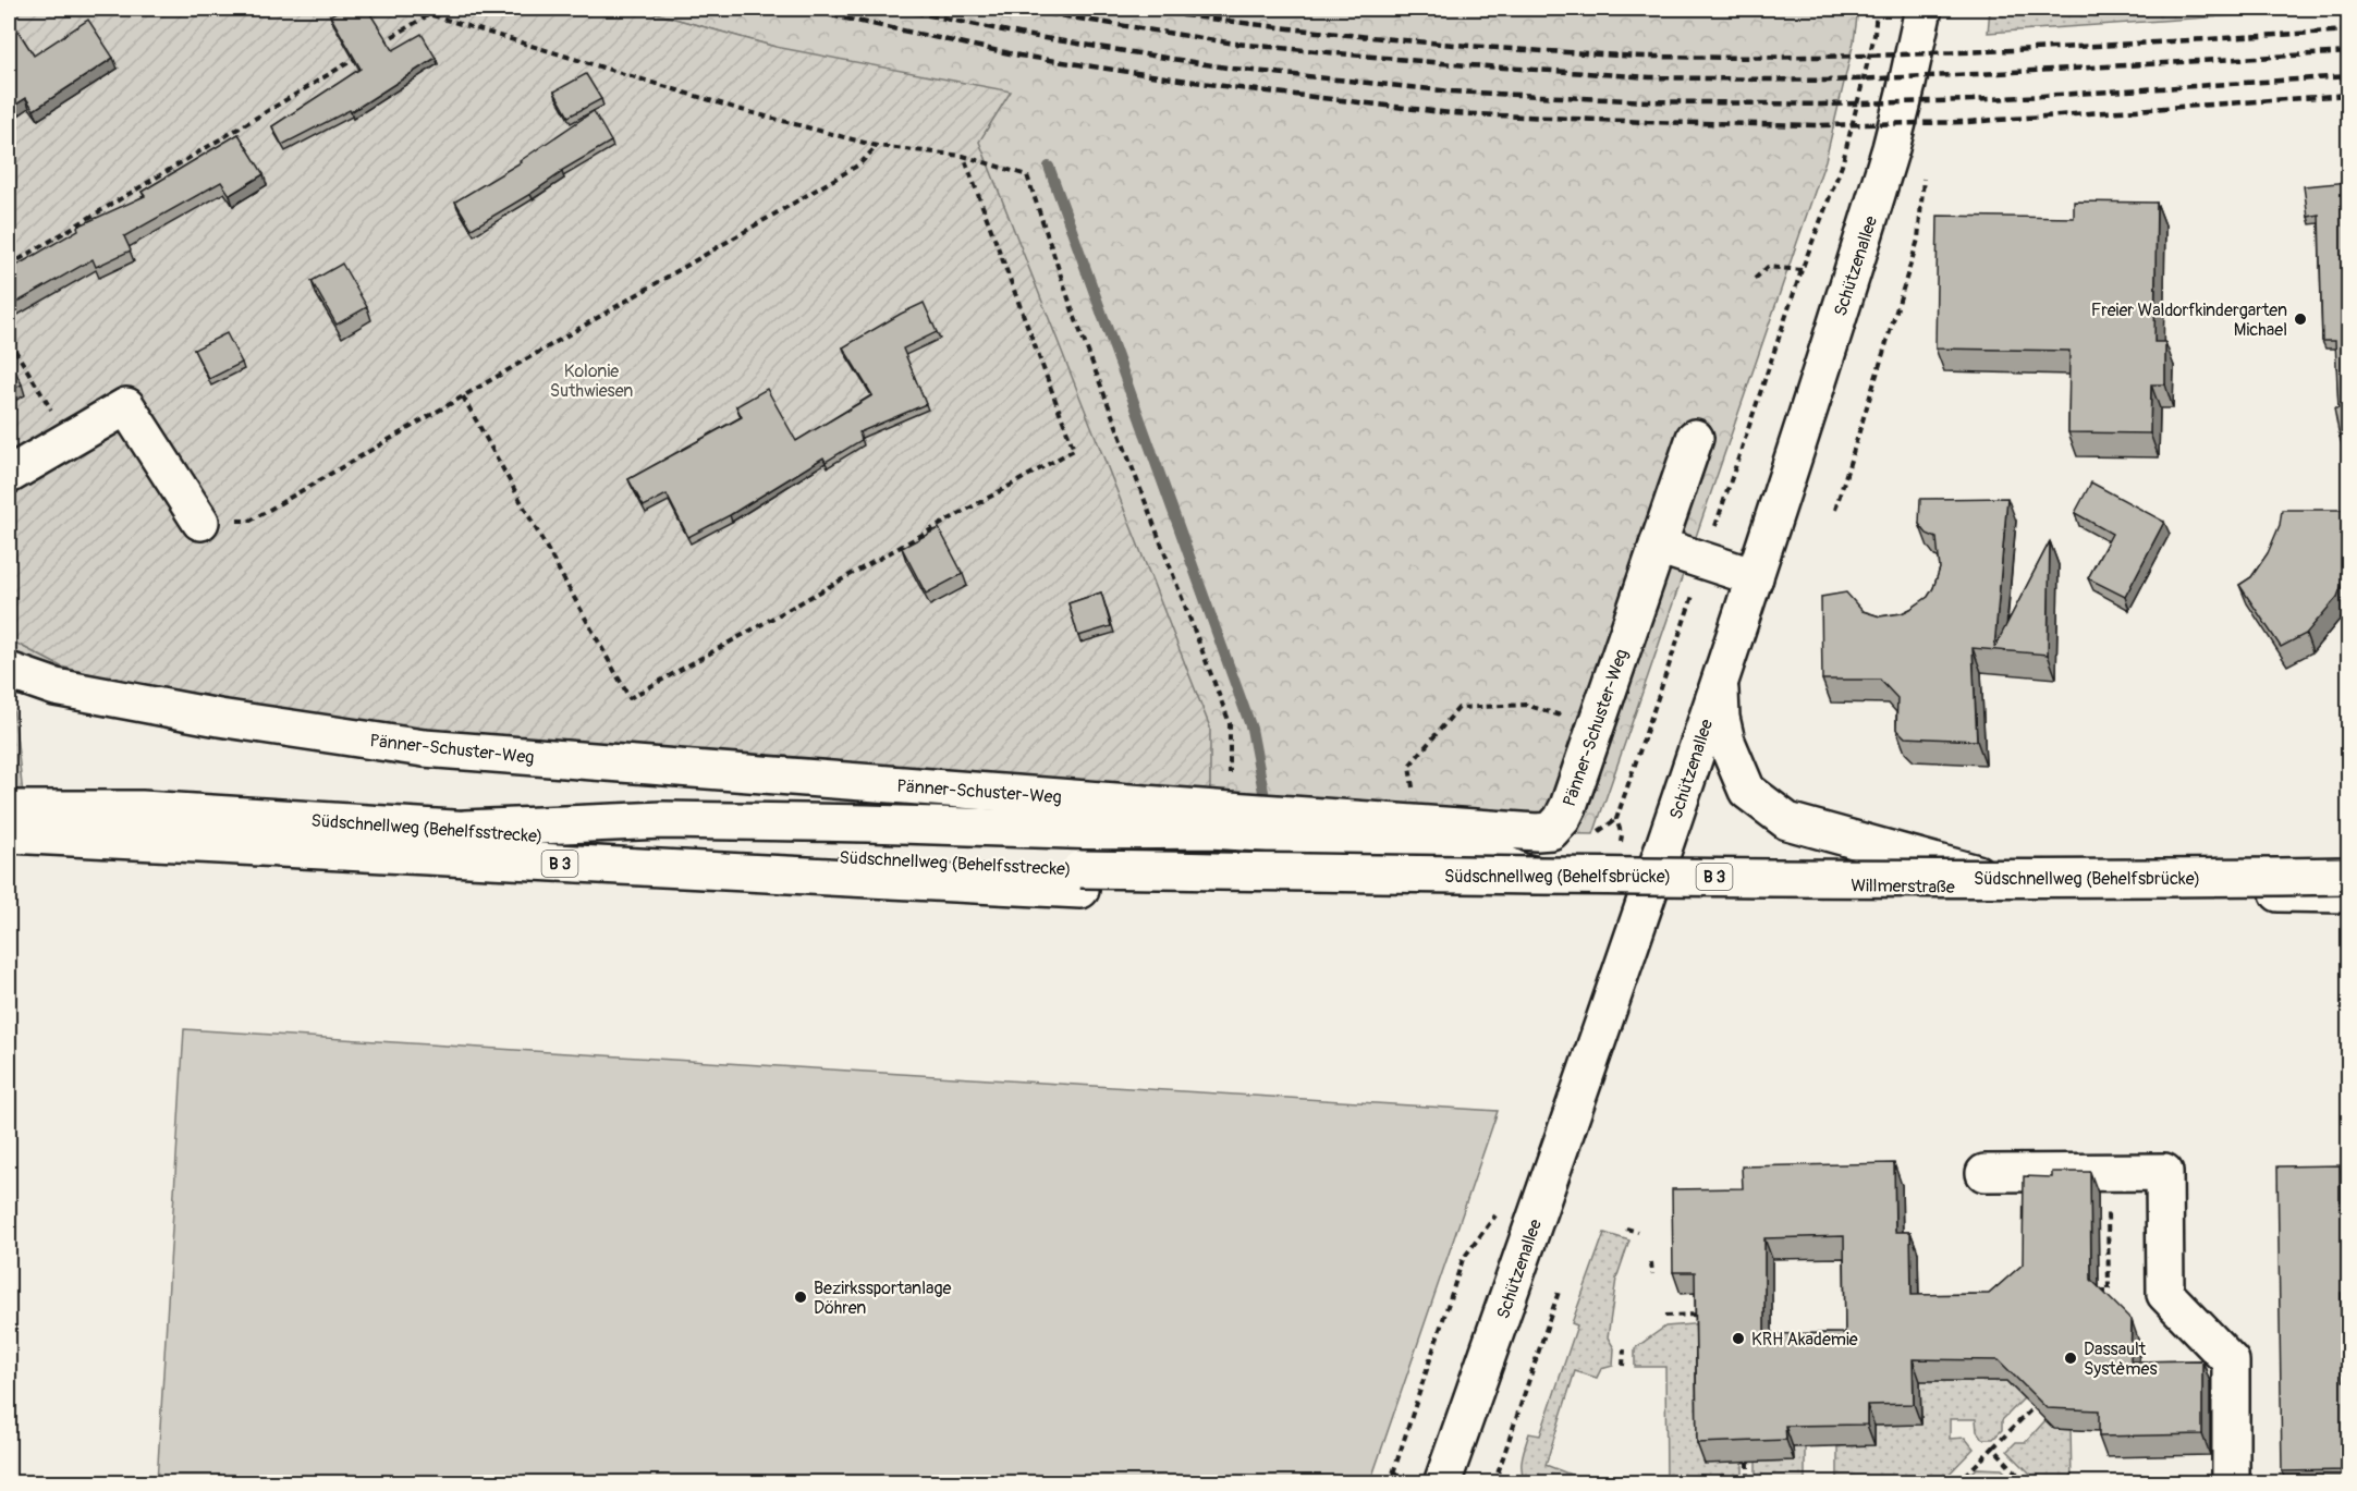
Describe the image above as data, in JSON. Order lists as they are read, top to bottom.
{
  "streets": {
    "main road": [
      "Schützenallee",
      "Pänner-Schuster-Weg",
      "Südschnellweg (Behelfsstrecke)",
      "B 3",
      "Südschnellweg (Behelfsbrücke)",
      "Willmerstraße"
    ]
  },
  "crossings": [
    ["Schützenallee", "Willmerstraße"],
    ["Südschnellweg (Behelfsstrecke)", "Südschnellweg (Behelfsbrücke)"],
    ["Südschnellweg (Behelfsstrecke)", "Willmerstraße"],
    ["Südschnellweg (Behelfsbrücke)", "Willmerstraße"]
  ],
  "parks": ["Kolonie Suthwiesen"],
  "places": [
    "Freier Waldorfkindergarten Michael",
    "Bezirkssportanlage Döhren",
    "KRH Akademie",
    "Dassault Systèmes"
  ]
}
